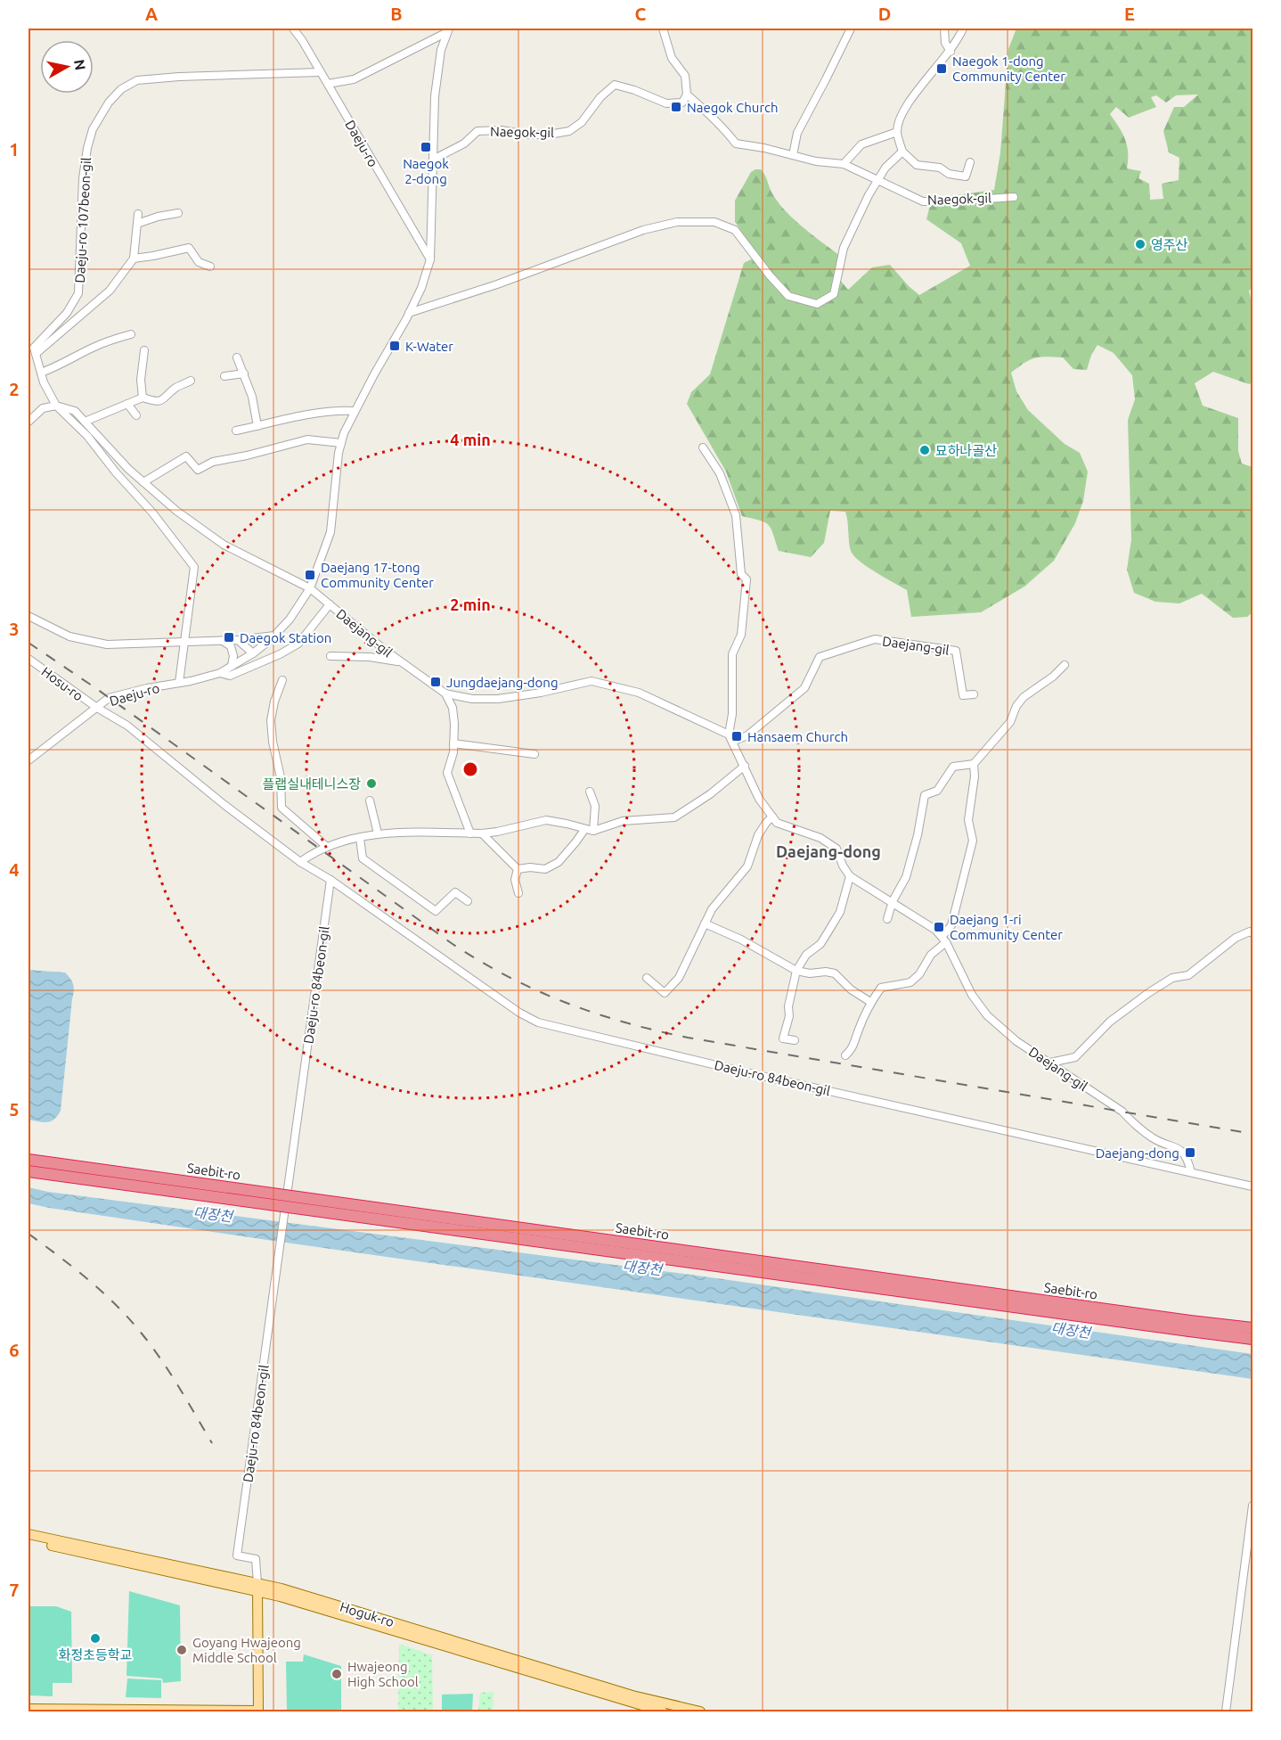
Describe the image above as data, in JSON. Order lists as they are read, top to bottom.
{
  "streets": {
    "highway": ["Saebit-ro"],
    "main road": ["Hoguk-ro"],
    "street": [
      "Naegok-gil",
      "Daeju-ro",
      "Daeju-ro 107beon-gil",
      "Daejang-gil",
      "Hosu-ro",
      "Daeju-ro 84beon-gil"
    ]
  },
  "crossings": [
    ["Naegok-gil", "Daeju-ro"],
    ["Daeju-ro", "Daeju-ro 107beon-gil"],
    ["Daeju-ro", "Daejang-gil"],
    ["Daeju-ro", "Hosu-ro"],
    ["Daeju-ro", "Daeju-ro 84beon-gil"],
    ["Daejang-gil", "Daeju-ro 84beon-gil"],
    ["Hosu-ro", "Daeju-ro 84beon-gil"],
    ["Daeju-ro 84beon-gil", "Hoguk-ro"]
  ],
  "districts": ["Daejang-dong"],
  "water": ["대장천"],
  "places": {
    "transit": [
      "Naegok 1-dong Community Center",
      "Naegok Church",
      "Naegok 2-dong",
      "K-Water",
      "Daejang 17-tong Community Center",
      "Daegok Station",
      "Jungdaejang-dong",
      "Hansaem Church",
      "Daejang 1-ri Community Center",
      "Daejang-dong"
    ],
    "other": [
      "영주산",
      "묘하나골산",
      "플랩실내테니스장",
      "화정초등학교",
      "Goyang Hwajeong Middle School",
      "Hwajeong High School"
    ]
  },
  "north": "right",
  "grid": {
    "columns": [
      "A",
      "B",
      "C",
      "D",
      "E"
    ],
    "rows": [
      "1",
      "2",
      "3",
      "4",
      "5",
      "6",
      "7"
    ]
  },
  "rings": ["4 min", "2 min"]
}
